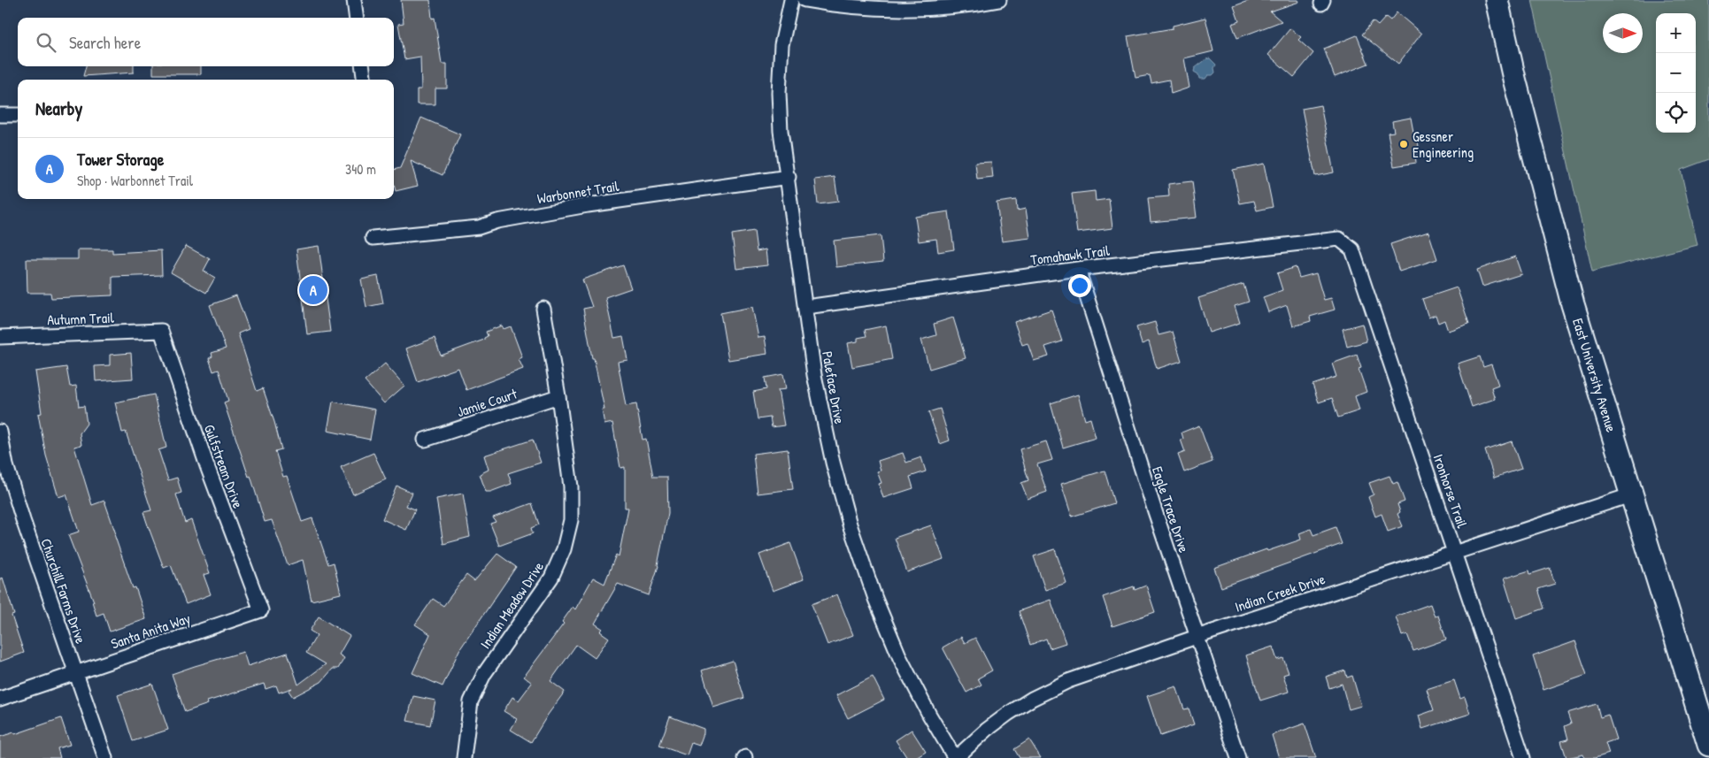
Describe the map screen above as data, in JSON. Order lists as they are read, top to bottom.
{
  "streets": {
    "main road": ["East University Avenue"],
    "street": [
      "Warbonnet Trail",
      "Tomahawk Trail",
      "Autumn Trail",
      "Paleface Drive",
      "Jamie Court",
      "Gulfstream Drive",
      "Ironhorse Trail",
      "Eagle Trace Drive",
      "Churchill Farms Drive",
      "Indian Creek Drive",
      "Indian Meadow Drive",
      "Santa Anita Way"
    ]
  },
  "crossings": [
    ["Warbonnet Trail", "Paleface Drive"],
    ["Tomahawk Trail", "Paleface Drive"],
    ["Tomahawk Trail", "Ironhorse Trail"],
    ["Tomahawk Trail", "Eagle Trace Drive"],
    ["Autumn Trail", "Gulfstream Drive"],
    ["East University Avenue", "Indian Creek Drive"],
    ["Paleface Drive", "Indian Creek Drive"],
    ["Jamie Court", "Indian Meadow Drive"],
    ["Gulfstream Drive", "Santa Anita Way"],
    ["Ironhorse Trail", "Indian Creek Drive"],
    ["Eagle Trace Drive", "Indian Creek Drive"],
    ["Churchill Farms Drive", "Santa Anita Way"]
  ],
  "places": ["Gessner Engineering"],
  "north": "right",
  "page": {
    "map_buttons": ["+", "−"],
    "search": "Search here",
    "heading": "Nearby",
    "list": [
      {
        "mark": "A",
        "name": "Tower Storage",
        "note": "Shop · Warbonnet Trail",
        "value": "340 m"
      }
    ],
    "pins": "A"
  }
}
